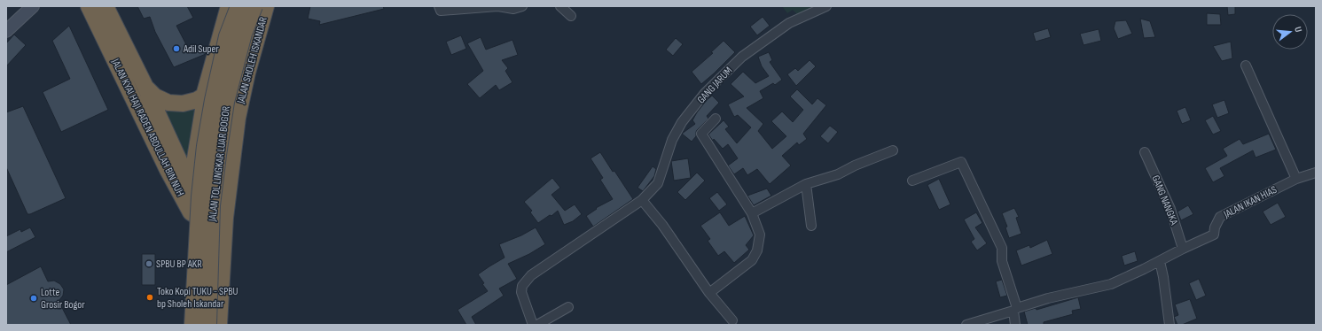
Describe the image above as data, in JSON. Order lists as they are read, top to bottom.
{
  "streets": {
    "highway": ["JALAN SHOLEH ISKANDAR", "JALAN KYAI HAJI RADEN ABDULLAH BIN NUH", "JALAN TOL LINGKAR LUAR BOGOR"],
    "street": ["GANG JARUM", "GANG NANGKA", "JALAN IKAN HIAS"]
  },
  "crossings": [
    ["JALAN SHOLEH ISKANDAR", "JALAN KYAI HAJI RADEN ABDULLAH BIN NUH"],
    ["GANG NANGKA", "JALAN IKAN HIAS"]
  ],
  "places": [
    "Adil Super",
    "SPBU BP AKR",
    "Toko Kopi TUKU - SPBU bp Sholeh Iskandar",
    "Lotte Grosir Bogor"
  ],
  "north": "right"
}
